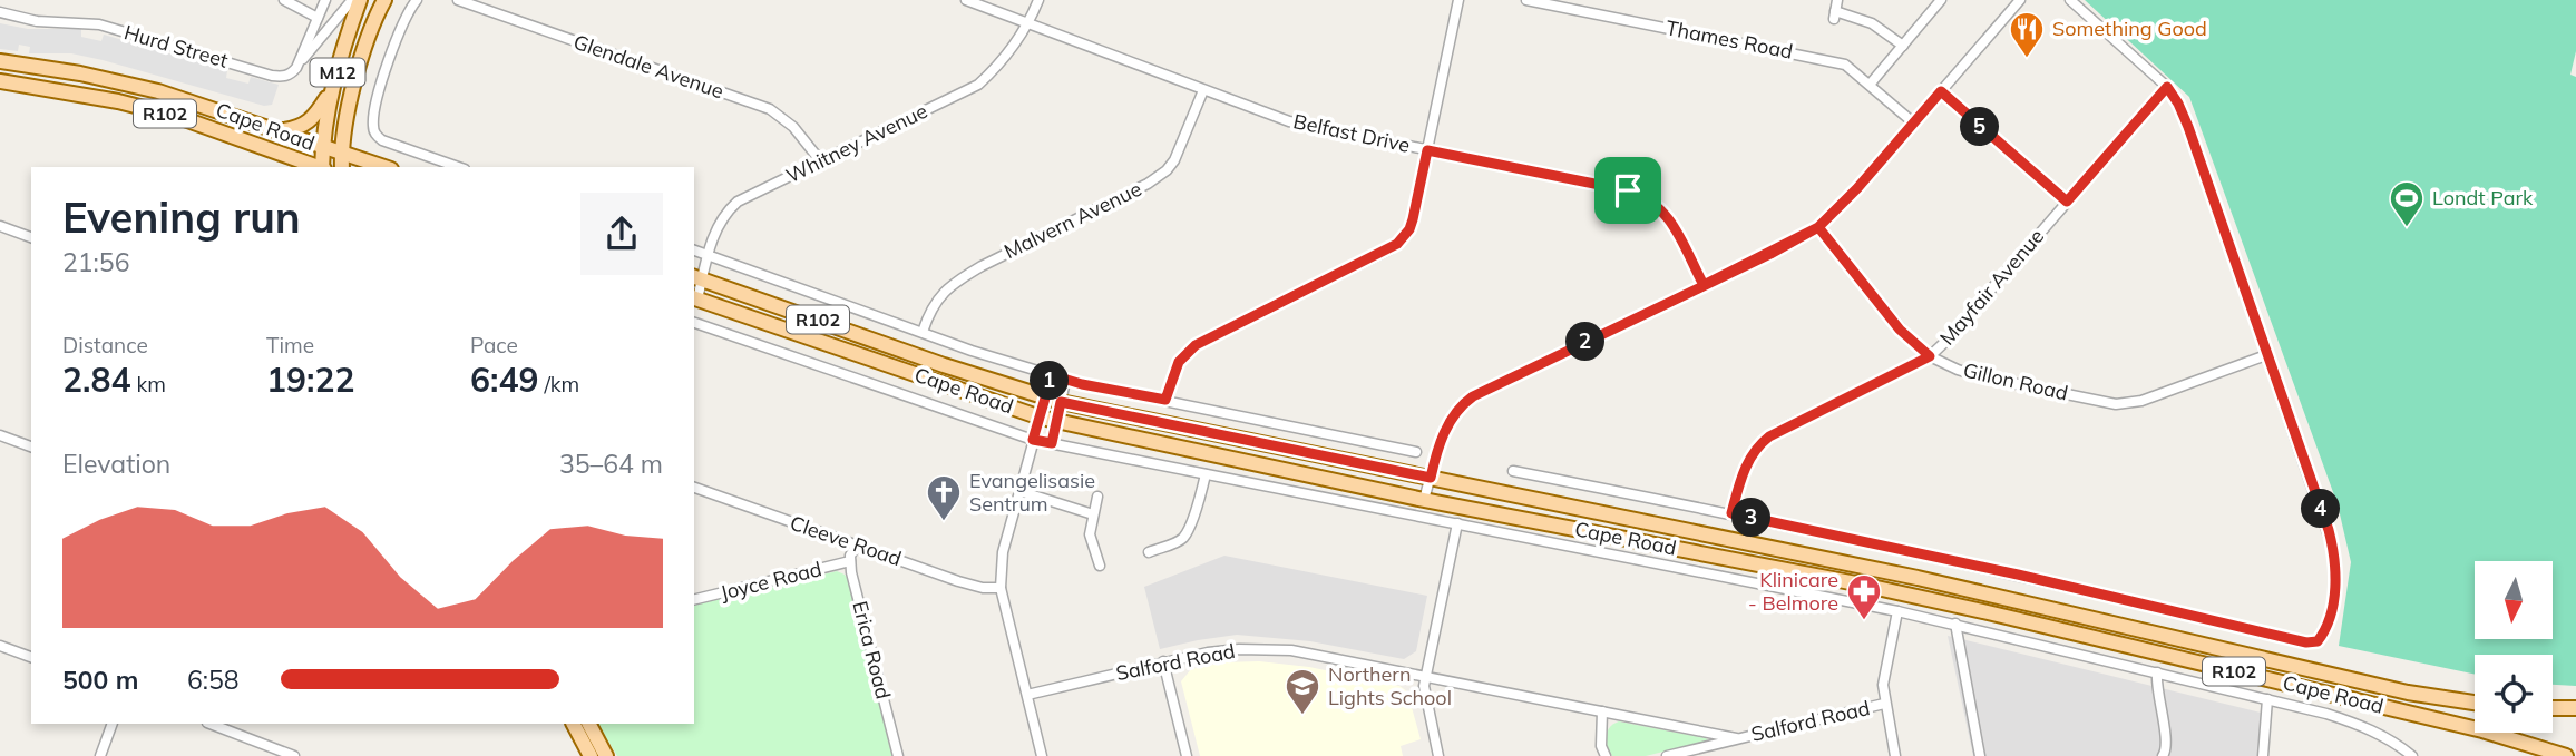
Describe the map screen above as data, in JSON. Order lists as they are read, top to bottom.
{
  "streets": {
    "main road": ["M12", "R102", "Cape Road"],
    "street": [
      "Thames Road",
      "Hurd Street",
      "Glendale Avenue",
      "Belfast Drive",
      "Whitney Avenue",
      "Malvern Avenue",
      "Mayfair Avenue",
      "Gillon Road",
      "Cleeve Road",
      "Joyce Road",
      "Erica Road",
      "Salford Road"
    ]
  },
  "crossings": [
    ["Glendale Avenue", "Whitney Avenue"],
    ["M12", "Cape Road"],
    ["Cape Road", "Whitney Avenue"],
    ["Cape Road", "Malvern Avenue"],
    ["Belfast Drive", "Whitney Avenue"],
    ["Belfast Drive", "Malvern Avenue"],
    ["Mayfair Avenue", "Gillon Road"],
    ["Joyce Road", "Erica Road"]
  ],
  "places": {
    "restaurant": ["Something Good"],
    "sports": ["Londt Park"],
    "church": ["Evangelisasie Sentrum"],
    "pharmacy": ["Klinicare - Belmore"],
    "school or university": ["Northern Lights School"]
  },
  "north": "bottom",
  "page": {
    "pins": [
      "5",
      "2",
      "1",
      "4",
      "3"
    ],
    "heading": ["Evening run", "21:56"],
    "stats": [
      ["Distance", "2.84 km"],
      ["Time", "19:22"],
      ["Pace", "6:49 /km"]
    ],
    "chart": ["Elevation", "35–64 m"],
    "list": [
      {
        "name": "500 m",
        "note": "6:58"
      }
    ]
  }
}
